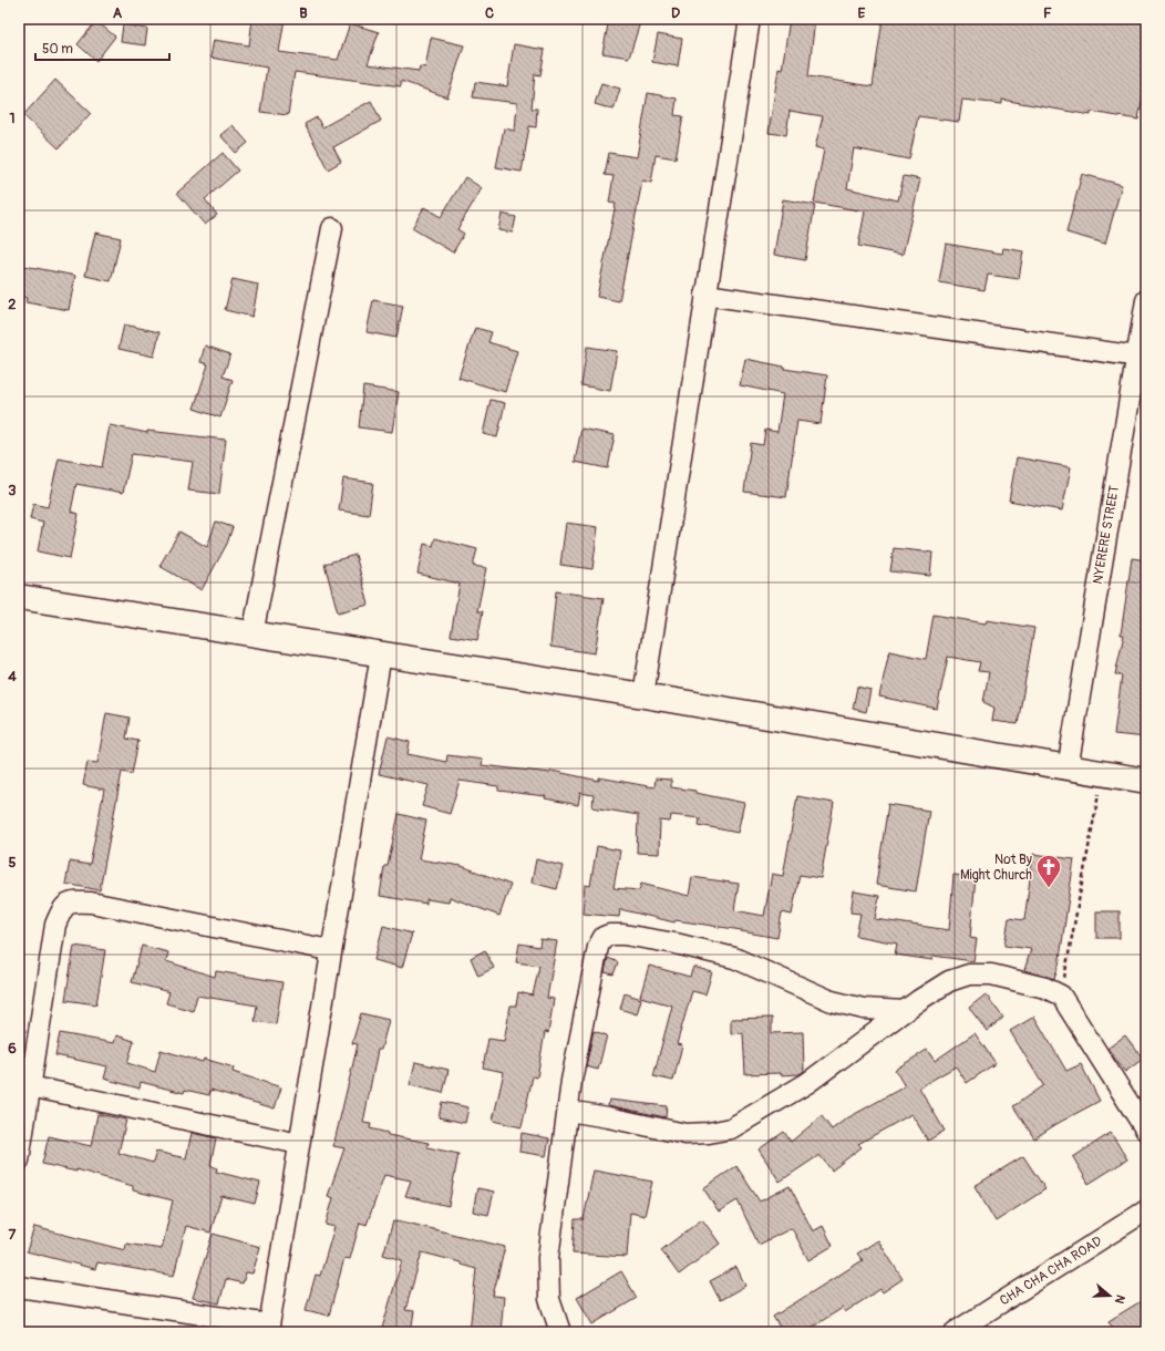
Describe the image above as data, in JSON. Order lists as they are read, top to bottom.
{
  "streets": {
    "street": ["NYERERE STREET", "CHA CHA CHA ROAD"]
  },
  "places": {
    "church": ["Not By Might Church"]
  },
  "scale_bar": "50 m",
  "north": "right",
  "grid": {
    "columns": [
      "A",
      "B",
      "C",
      "D",
      "E",
      "F"
    ],
    "rows": [
      "1",
      "2",
      "3",
      "4",
      "5",
      "6",
      "7"
    ]
  }
}
